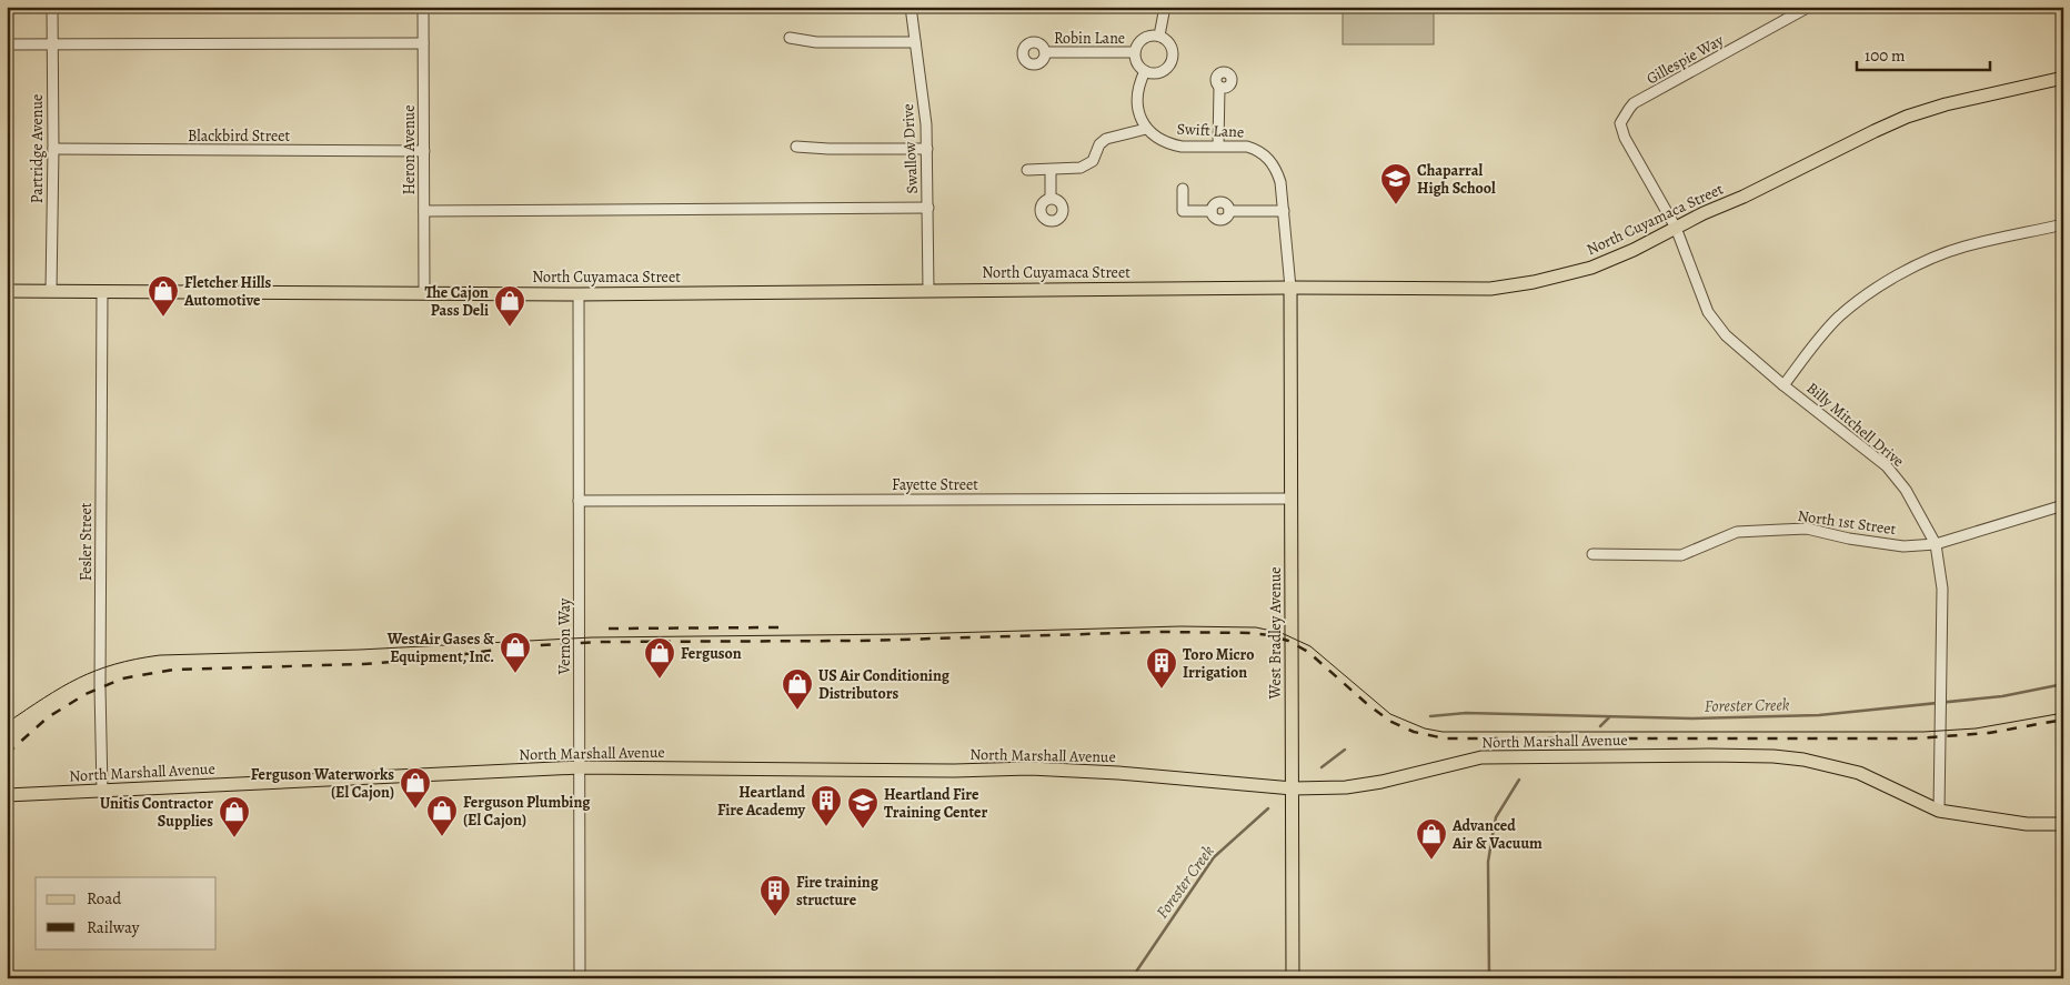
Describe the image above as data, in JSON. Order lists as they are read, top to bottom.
{
  "streets": {
    "main road": ["North Cuyamaca Street", "West Bradley Avenue", "North Marshall Avenue"],
    "street": [
      "Robin Lane",
      "Gillespie Way",
      "Swift Lane",
      "Blackbird Street",
      "Partridge Avenue",
      "Swallow Drive",
      "Heron Avenue",
      "Billy Mitchell Drive",
      "Fayette Street",
      "North 1st Street",
      "Fesler Street",
      "Vernon Way"
    ]
  },
  "crossings": [
    ["Gillespie Way", "Billy Mitchell Drive"],
    ["Swift Lane", "North Cuyamaca Street"],
    ["Swift Lane", "West Bradley Avenue"],
    ["Blackbird Street", "Partridge Avenue"],
    ["Blackbird Street", "Heron Avenue"],
    ["Partridge Avenue", "North Cuyamaca Street"],
    ["Swallow Drive", "North Cuyamaca Street"],
    ["Heron Avenue", "North Cuyamaca Street"],
    ["North Cuyamaca Street", "Billy Mitchell Drive"],
    ["North Cuyamaca Street", "Fesler Street"],
    ["North Cuyamaca Street", "West Bradley Avenue"],
    ["North Cuyamaca Street", "Vernon Way"],
    ["Billy Mitchell Drive", "North 1st Street"],
    ["Billy Mitchell Drive", "North Marshall Avenue"],
    ["Fayette Street", "West Bradley Avenue"],
    ["Fayette Street", "Vernon Way"],
    ["Fesler Street", "North Marshall Avenue"],
    ["West Bradley Avenue", "North Marshall Avenue"],
    ["Vernon Way", "North Marshall Avenue"]
  ],
  "water": ["Forester Creek"],
  "places": {
    "school or university": ["Chaparral High School", "Heartland Fire Training Center"],
    "shop": [
      "Fletcher Hills Automotive",
      "The Cajon Pass Deli",
      "WestAir Gases & Equipment, Inc.",
      "Ferguson",
      "US Air Conditioning Distributors",
      "Ferguson Waterworks (El Cajon)",
      "Ferguson Plumbing (El Cajon)",
      "Unitis Contractor Supplies",
      "Advanced Air & Vacuum"
    ],
    "building": ["Toro Micro Irrigation", "Heartland Fire Academy", "Fire training structure"]
  },
  "legend": ["Road", "Railway"],
  "scale_bar": "100 m"
}
